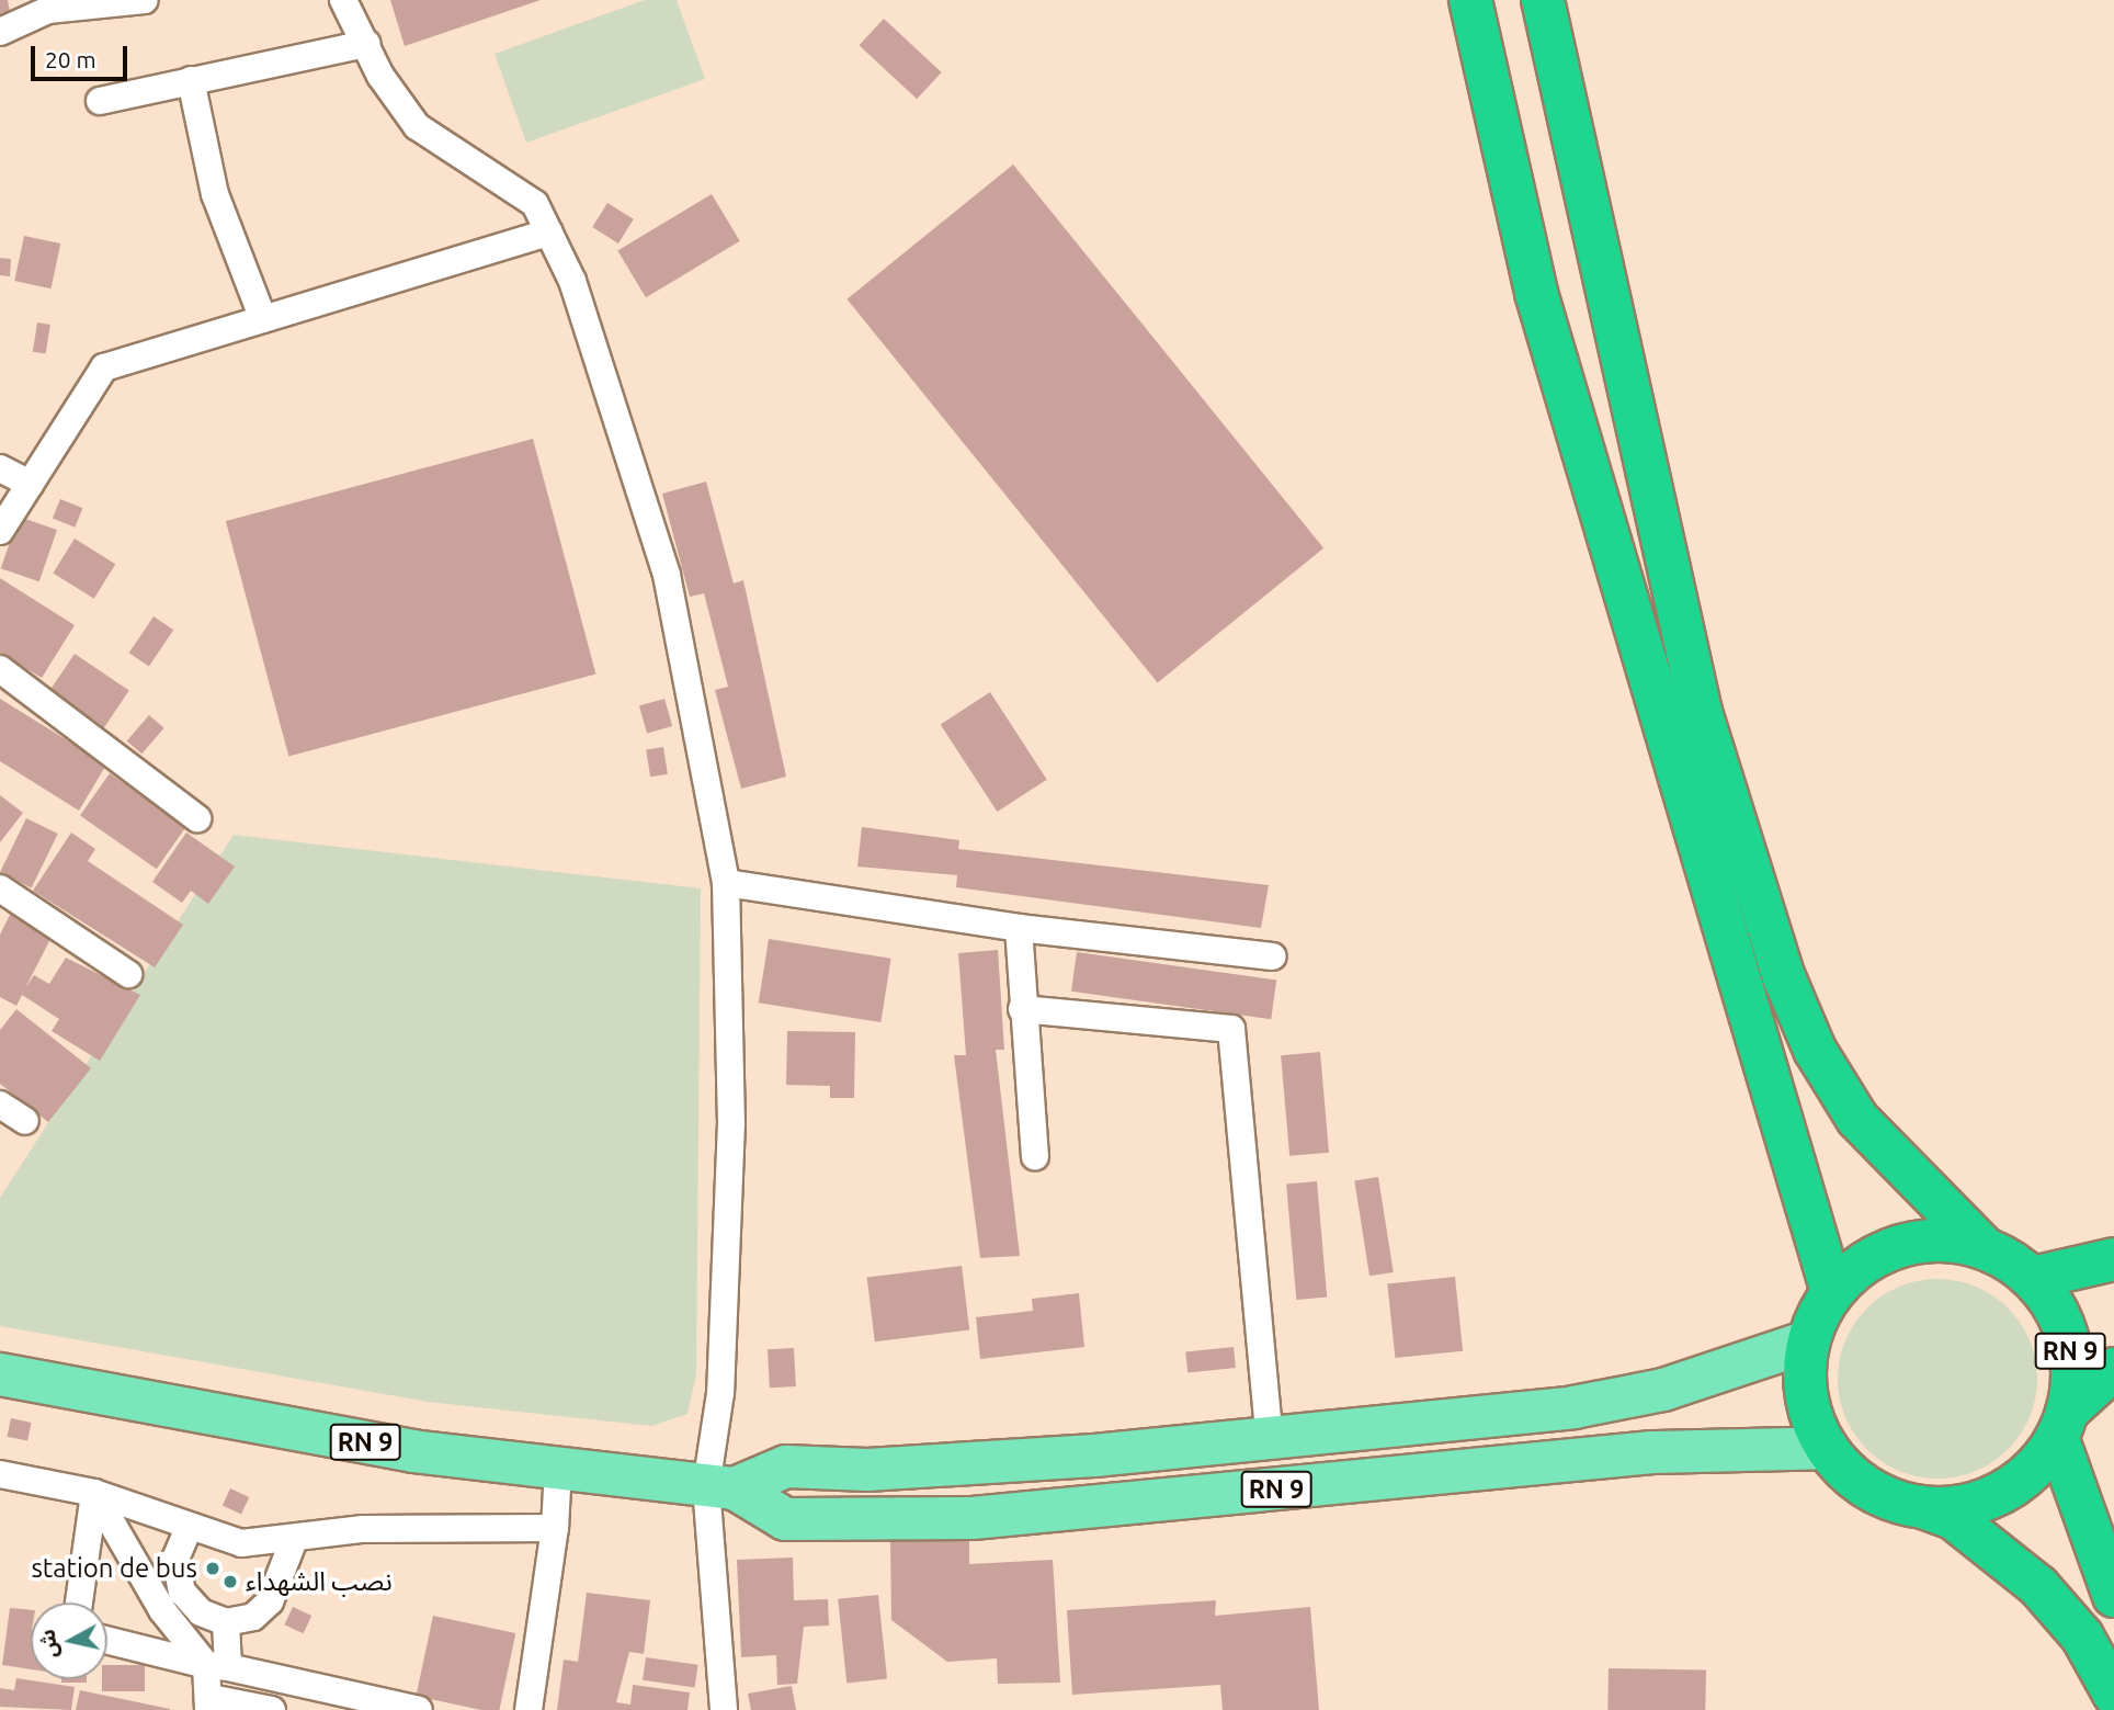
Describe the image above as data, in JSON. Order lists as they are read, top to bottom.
{
  "streets": {
    "highway": ["RN 9"]
  },
  "places": ["station de bus", "نصب الشهداء"],
  "scale_bar": "20 m",
  "north": "left"
}
